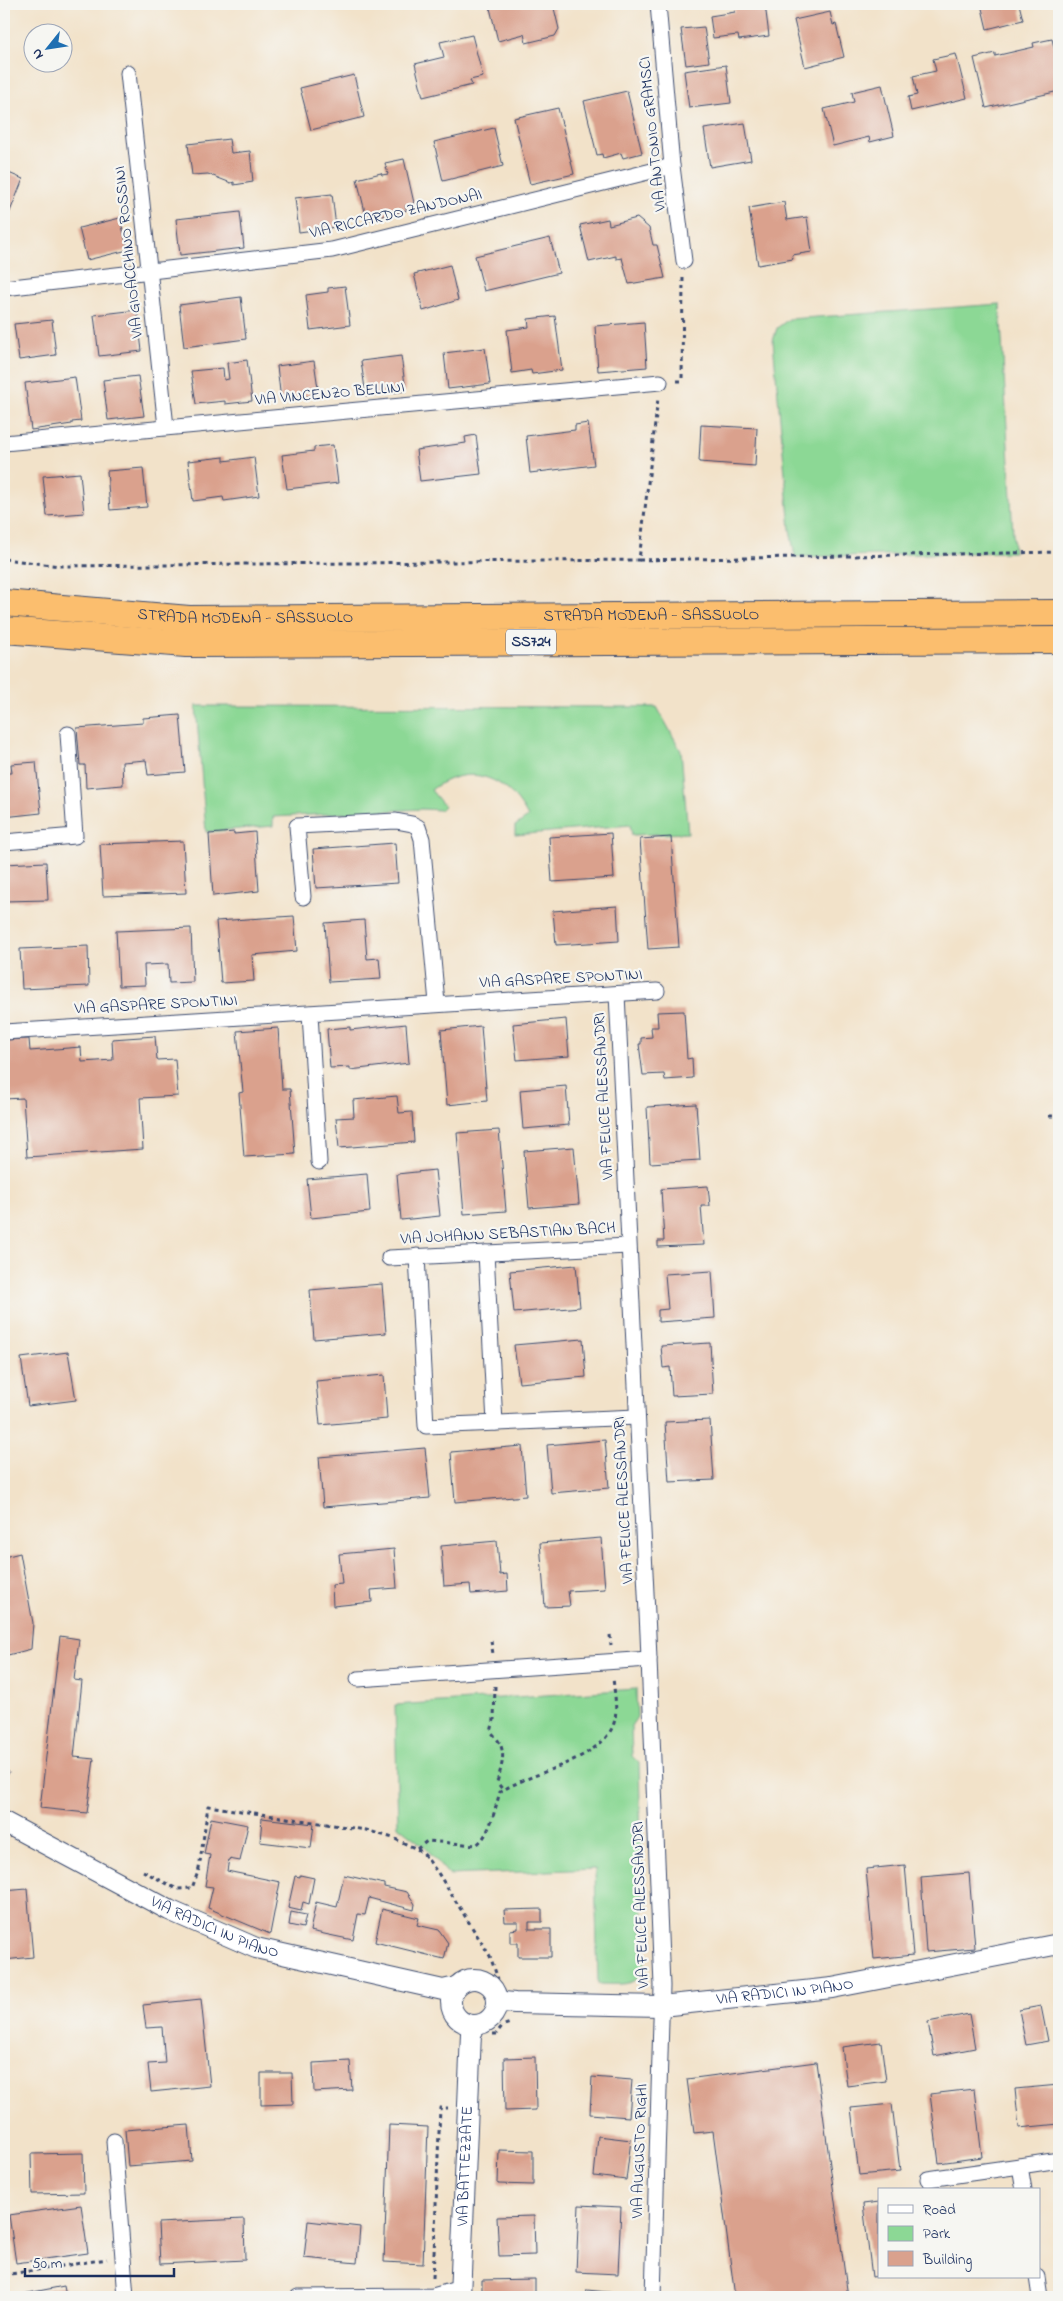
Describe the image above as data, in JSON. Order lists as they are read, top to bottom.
{
  "streets": {
    "highway": ["STRADA MODENA - SASSUOLO", "SS724"],
    "street": [
      "VIA ANTONIO GRAMSCI",
      "VIA RICCARDO ZANDONAI",
      "VIA GIOACCHINO ROSSINI",
      "VIA VINCENZO BELLINI",
      "VIA GASPARE SPONTINI",
      "VIA FELICE ALESSANDRI",
      "VIA JOHANN SEBASTIAN BACH",
      "VIA RADICI IN PIANO",
      "VIA AUGUSTO RIGHI",
      "VIA BATTEZZATE"
    ]
  },
  "crossings": [
    ["VIA ANTONIO GRAMSCI", "VIA RICCARDO ZANDONAI"],
    ["VIA RICCARDO ZANDONAI", "VIA GIOACCHINO ROSSINI"],
    ["VIA GIOACCHINO ROSSINI", "VIA VINCENZO BELLINI"],
    ["VIA GASPARE SPONTINI", "VIA FELICE ALESSANDRI"],
    ["VIA FELICE ALESSANDRI", "VIA JOHANN SEBASTIAN BACH"],
    ["VIA FELICE ALESSANDRI", "VIA RADICI IN PIANO"],
    ["VIA FELICE ALESSANDRI", "VIA AUGUSTO RIGHI"],
    ["VIA RADICI IN PIANO", "VIA AUGUSTO RIGHI"],
    ["VIA RADICI IN PIANO", "VIA BATTEZZATE"]
  ],
  "legend": ["Road", "Park", "Building"],
  "scale_bar": "50 m",
  "north": "bottom left"
}
